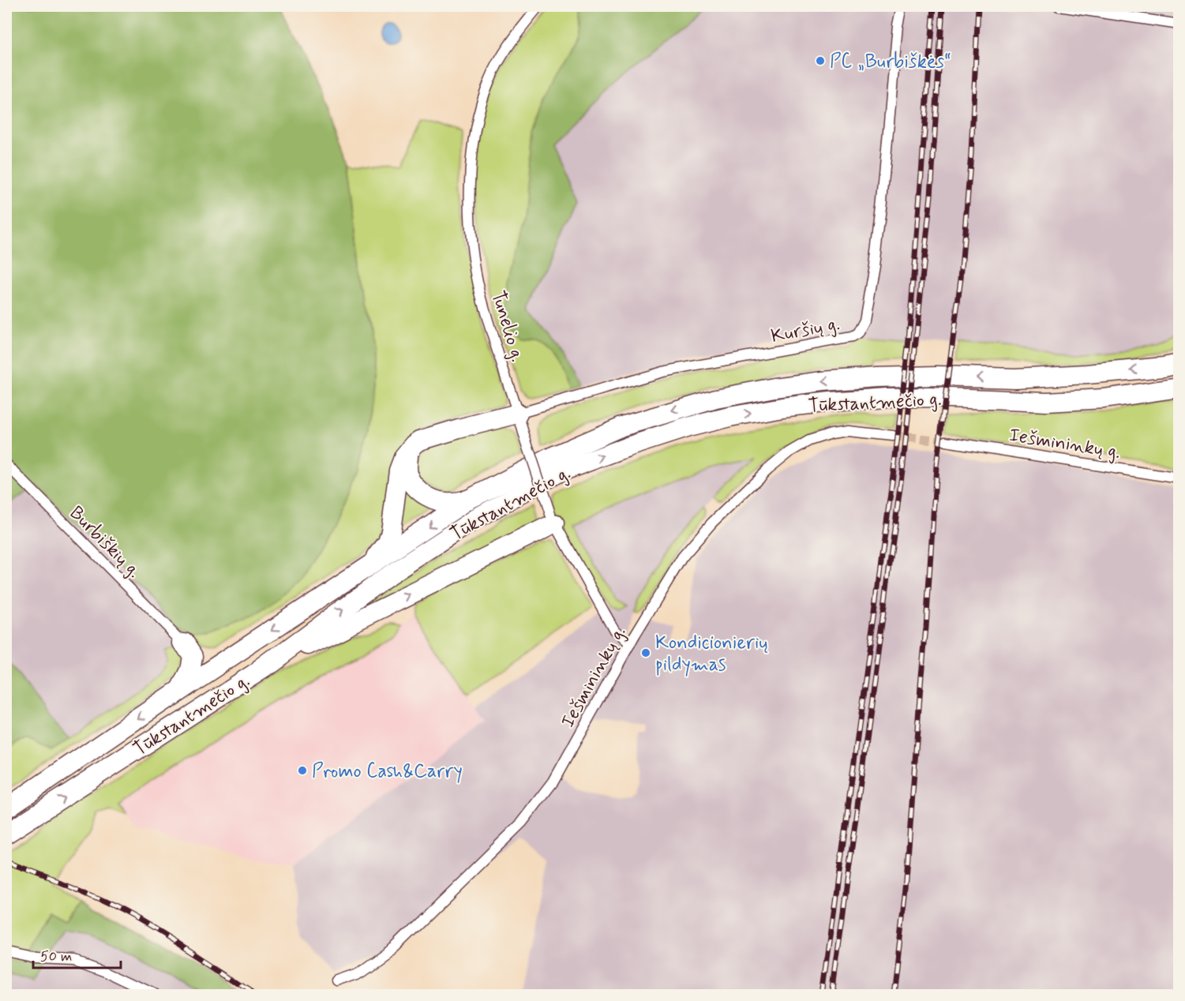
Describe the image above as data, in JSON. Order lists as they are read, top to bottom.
{
  "streets": {
    "highway": ["Tūkstantmečio g."],
    "street": [
      "Tunelio g.",
      "Kuršių g.",
      "Iešmininkų g.",
      "Burbiškių g."
    ]
  },
  "crossings": [
    ["Tunelio g.", "Kuršių g."],
    ["Tunelio g.", "Iešmininkų g."]
  ],
  "places": ["PC „Burbiškės“", "Kondicionierių pildymas", "Promo Cash&Carry"],
  "scale_bar": "50 m"
}
